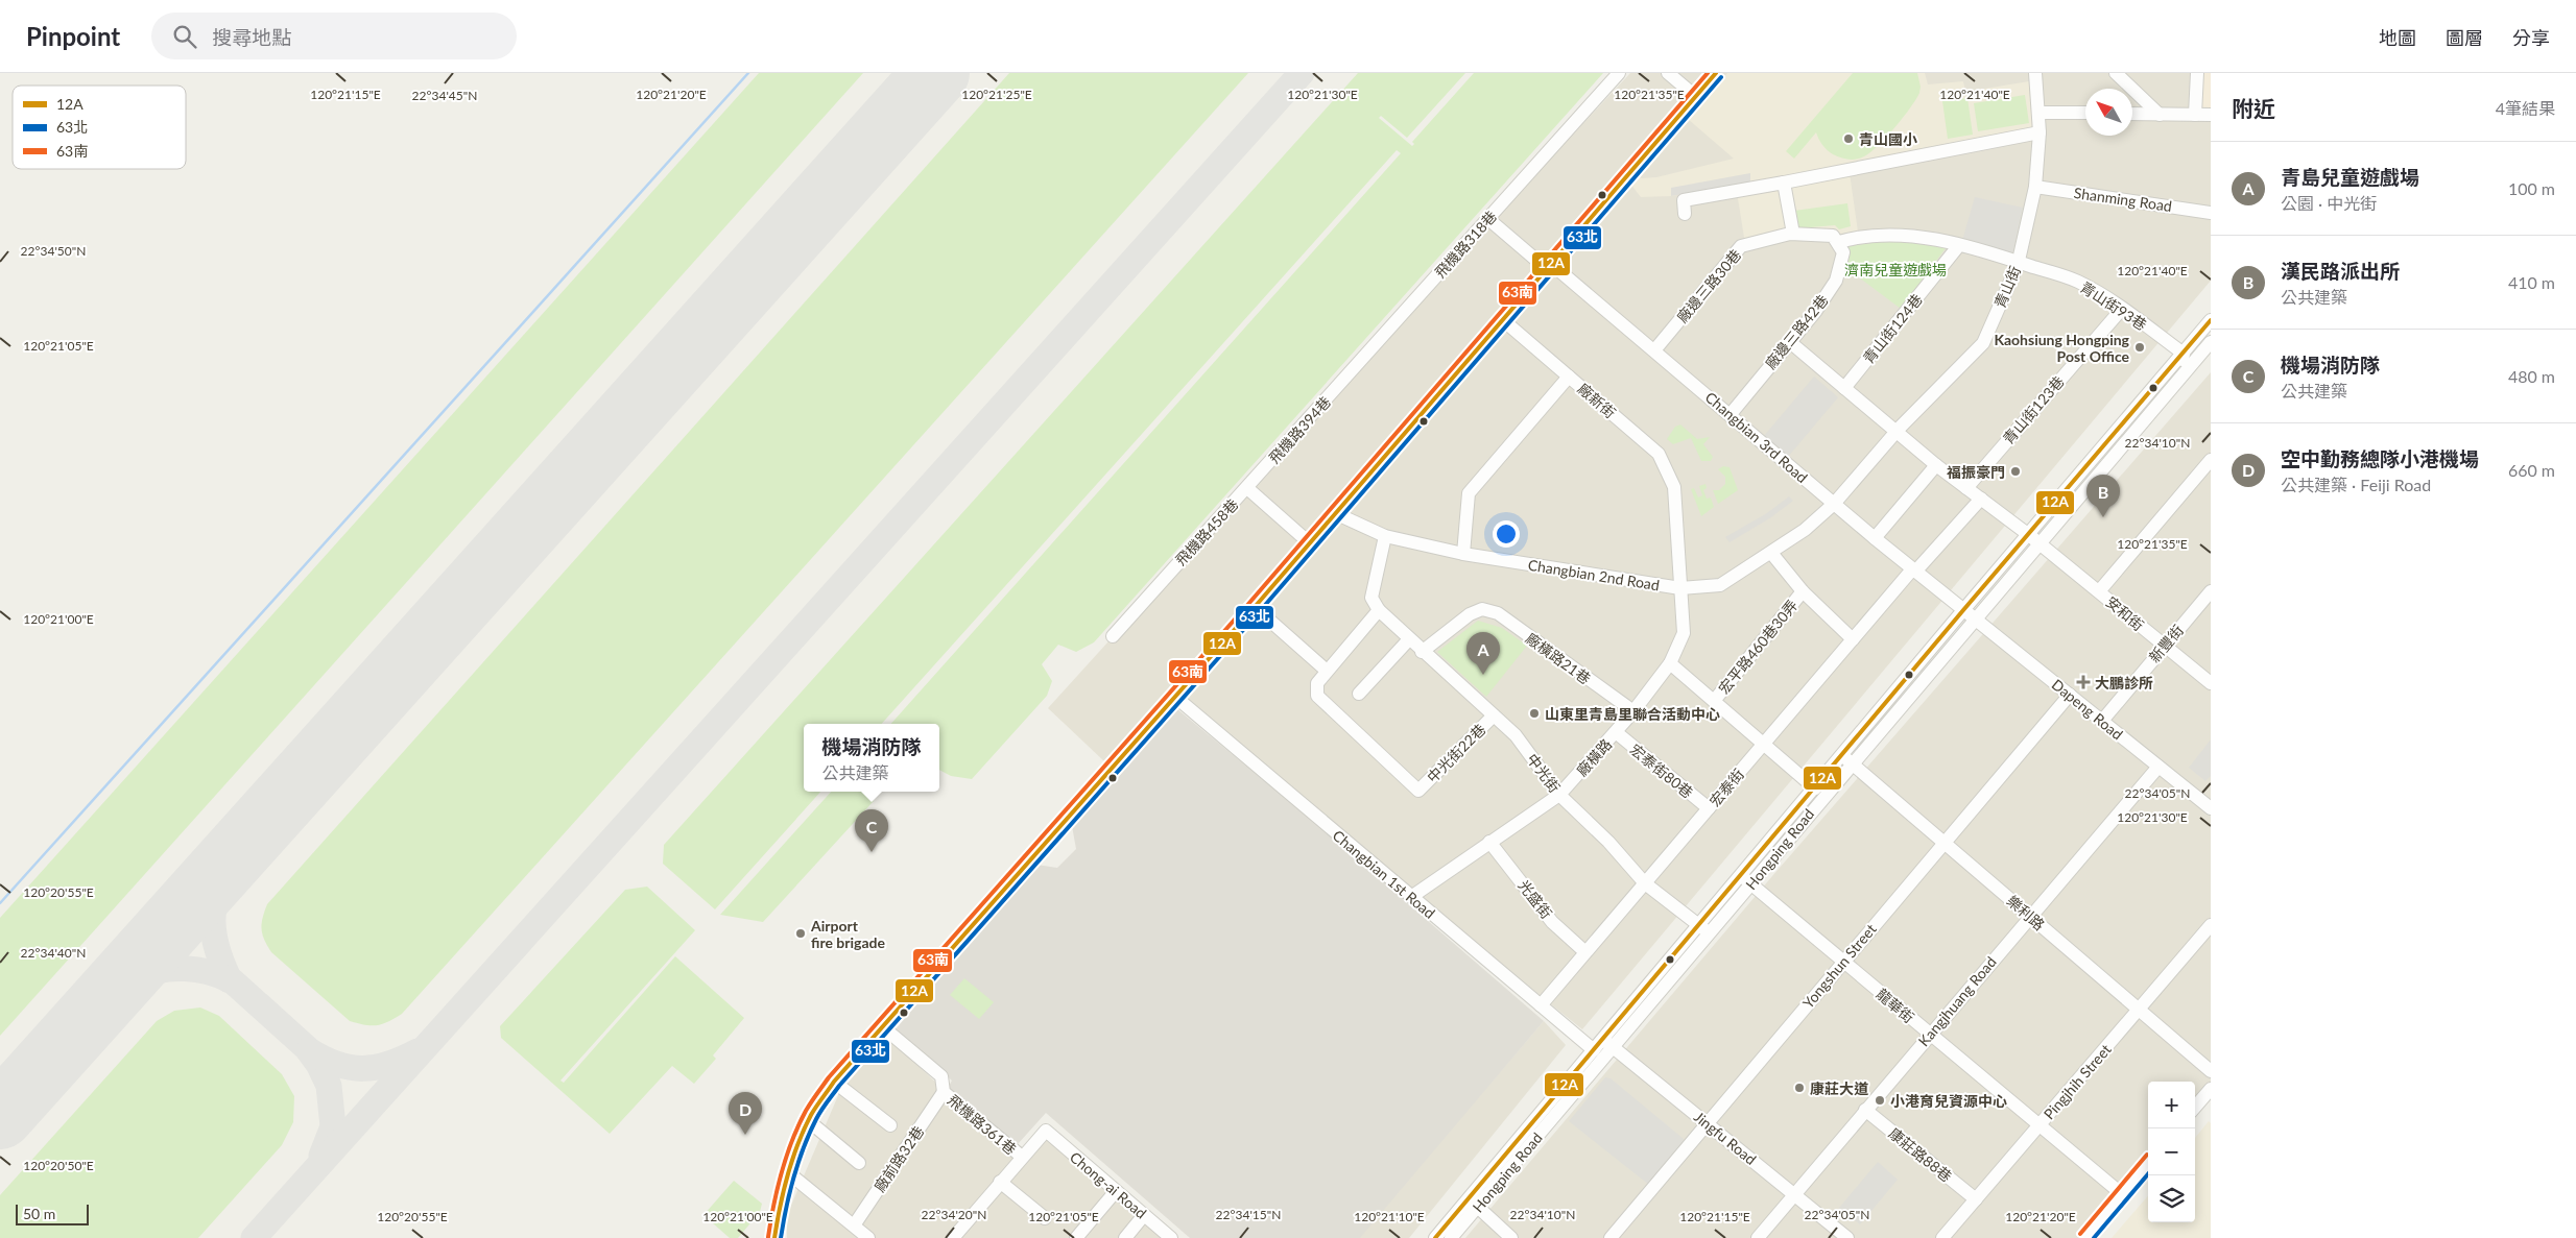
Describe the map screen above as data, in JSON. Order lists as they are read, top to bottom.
{
  "streets": {
    "street": [
      "Shanming Road",
      "飛機路318巷",
      "廠邊三路30巷",
      "青山街",
      "青山街93巷",
      "青山街124巷",
      "廠邊三路42巷",
      "廠新街",
      "青山街123巷",
      "飛機路394巷",
      "Changbian 3rd Road",
      "飛機路458巷",
      "Changbian 2nd Road",
      "安和街",
      "新豐街",
      "宏平路460巷30弄",
      "廠橫路21巷",
      "Dapeng Road",
      "中光街22巷",
      "廠橫路",
      "宏泰街80巷",
      "中光街",
      "宏泰街",
      "Hongping Road",
      "Changbian 1st Road",
      "光盛街",
      "樂利路",
      "Yongshun Street",
      "Kangjhuang Road",
      "龍華街",
      "Pingjhih Street",
      "飛機路361巷",
      "Jingfu Road",
      "康莊路88巷",
      "廠前路32巷",
      "Chong-ai Road"
    ]
  },
  "crossings": [
    ["Shanming Road", "青山街"],
    ["飛機路318巷", "飛機路394巷"],
    ["飛機路318巷", "Changbian 3rd Road"],
    ["廠邊三路30巷", "青山街"],
    ["廠邊三路30巷", "青山街93巷"],
    ["廠邊三路30巷", "青山街124巷"],
    ["廠邊三路30巷", "廠邊三路42巷"],
    ["廠邊三路30巷", "Changbian 3rd Road"],
    ["青山街", "青山街93巷"],
    ["青山街", "Changbian 3rd Road"],
    ["青山街", "Changbian 2nd Road"],
    ["青山街93巷", "青山街123巷"],
    ["青山街93巷", "Hongping Road"],
    ["廠邊三路42巷", "Changbian 3rd Road"],
    ["廠新街", "Changbian 2nd Road"],
    ["廠新街", "廠橫路"],
    ["飛機路394巷", "飛機路458巷"],
    ["Changbian 3rd Road", "Changbian 2nd Road"],
    ["Changbian 3rd Road", "Dapeng Road"],
    ["Changbian 3rd Road", "宏泰街"],
    ["Changbian 3rd Road", "Hongping Road"],
    ["Changbian 2nd Road", "廠橫路"],
    ["安和街", "新豐街"],
    ["新豐街", "Dapeng Road"],
    ["廠橫路21巷", "廠橫路"],
    ["廠橫路21巷", "中光街"],
    ["Dapeng Road", "Hongping Road"],
    ["Dapeng Road", "Yongshun Street"],
    ["Dapeng Road", "Kangjhuang Road"],
    ["中光街22巷", "中光街"],
    ["廠橫路", "宏泰街80巷"],
    ["廠橫路", "中光街"],
    ["廠橫路", "Changbian 1st Road"],
    ["廠橫路", "光盛街"],
    ["宏泰街80巷", "宏泰街"],
    ["中光街", "宏泰街"],
    ["中光街", "Hongping Road"],
    ["宏泰街", "Changbian 1st Road"],
    ["宏泰街", "光盛街"],
    ["Hongping Road", "Changbian 1st Road"],
    ["Hongping Road", "樂利路"],
    ["Hongping Road", "龍華街"],
    ["Hongping Road", "Jingfu Road"],
    ["樂利路", "Yongshun Street"],
    ["樂利路", "Kangjhuang Road"],
    ["樂利路", "Pingjhih Street"],
    ["Yongshun Street", "龍華街"],
    ["Yongshun Street", "Jingfu Road"],
    ["Kangjhuang Road", "龍華街"],
    ["Kangjhuang Road", "Jingfu Road"],
    ["Kangjhuang Road", "康莊路88巷"],
    ["龍華街", "Pingjhih Street"],
    ["Pingjhih Street", "康莊路88巷"],
    ["飛機路361巷", "廠前路32巷"],
    ["飛機路361巷", "Chong-ai Road"]
  ],
  "parks": ["濟南兒童遊戲場"],
  "places": {
    "other": [
      "青山國小",
      "Kaohsiung Hongping Post Office",
      "福振豪門",
      "山東里青島里聯合活動中心",
      "Airport fire brigade",
      "康莊大道",
      "小港育兒資源中心"
    ],
    "health": ["大鵬診所"]
  },
  "lines": ["transit line 12A", "transit line 63南", "transit line 63北"],
  "legend": ["12A", "63北", "63南"],
  "scale_bar": "50 m",
  "north": "top left",
  "page": {
    "header": "Pinpoint",
    "search": "搜尋地點",
    "nav": ["地圖", "圖層", "分享"],
    "heading": ["附近", "4筆結果"],
    "list": [
      {
        "mark": "A",
        "name": "青島兒童遊戲場",
        "note": "公園 · 中光街",
        "value": "100 m"
      },
      {
        "mark": "B",
        "name": "漢民路派出所",
        "note": "公共建築",
        "value": "410 m"
      },
      {
        "mark": "C",
        "name": "機場消防隊",
        "note": "公共建築",
        "value": "480 m"
      },
      {
        "mark": "D",
        "name": "空中勤務總隊小港機場",
        "note": "公共建築 · Feiji Road",
        "value": "660 m"
      }
    ],
    "pins": [
      "B",
      "A",
      "C",
      "D"
    ],
    "popup": ["機場消防隊", "公共建築"],
    "map_buttons": ["+", "−"],
    "scale": "50 m"
  },
  "coordinates": [
    "120°21'20\"E",
    "120°21'15\"E",
    "120°21'25\"E",
    "120°21'30\"E",
    "120°21'35\"E",
    "120°21'40\"E",
    "22°34'45\"N",
    "22°34'50\"N",
    "120°21'05\"E",
    "22°34'10\"N",
    "120°21'00\"E",
    "22°34'05\"N",
    "120°20'55\"E",
    "22°34'40\"N",
    "120°20'50\"E",
    "22°34'20\"N",
    "22°34'15\"N",
    "120°21'10\"E"
  ]
}
